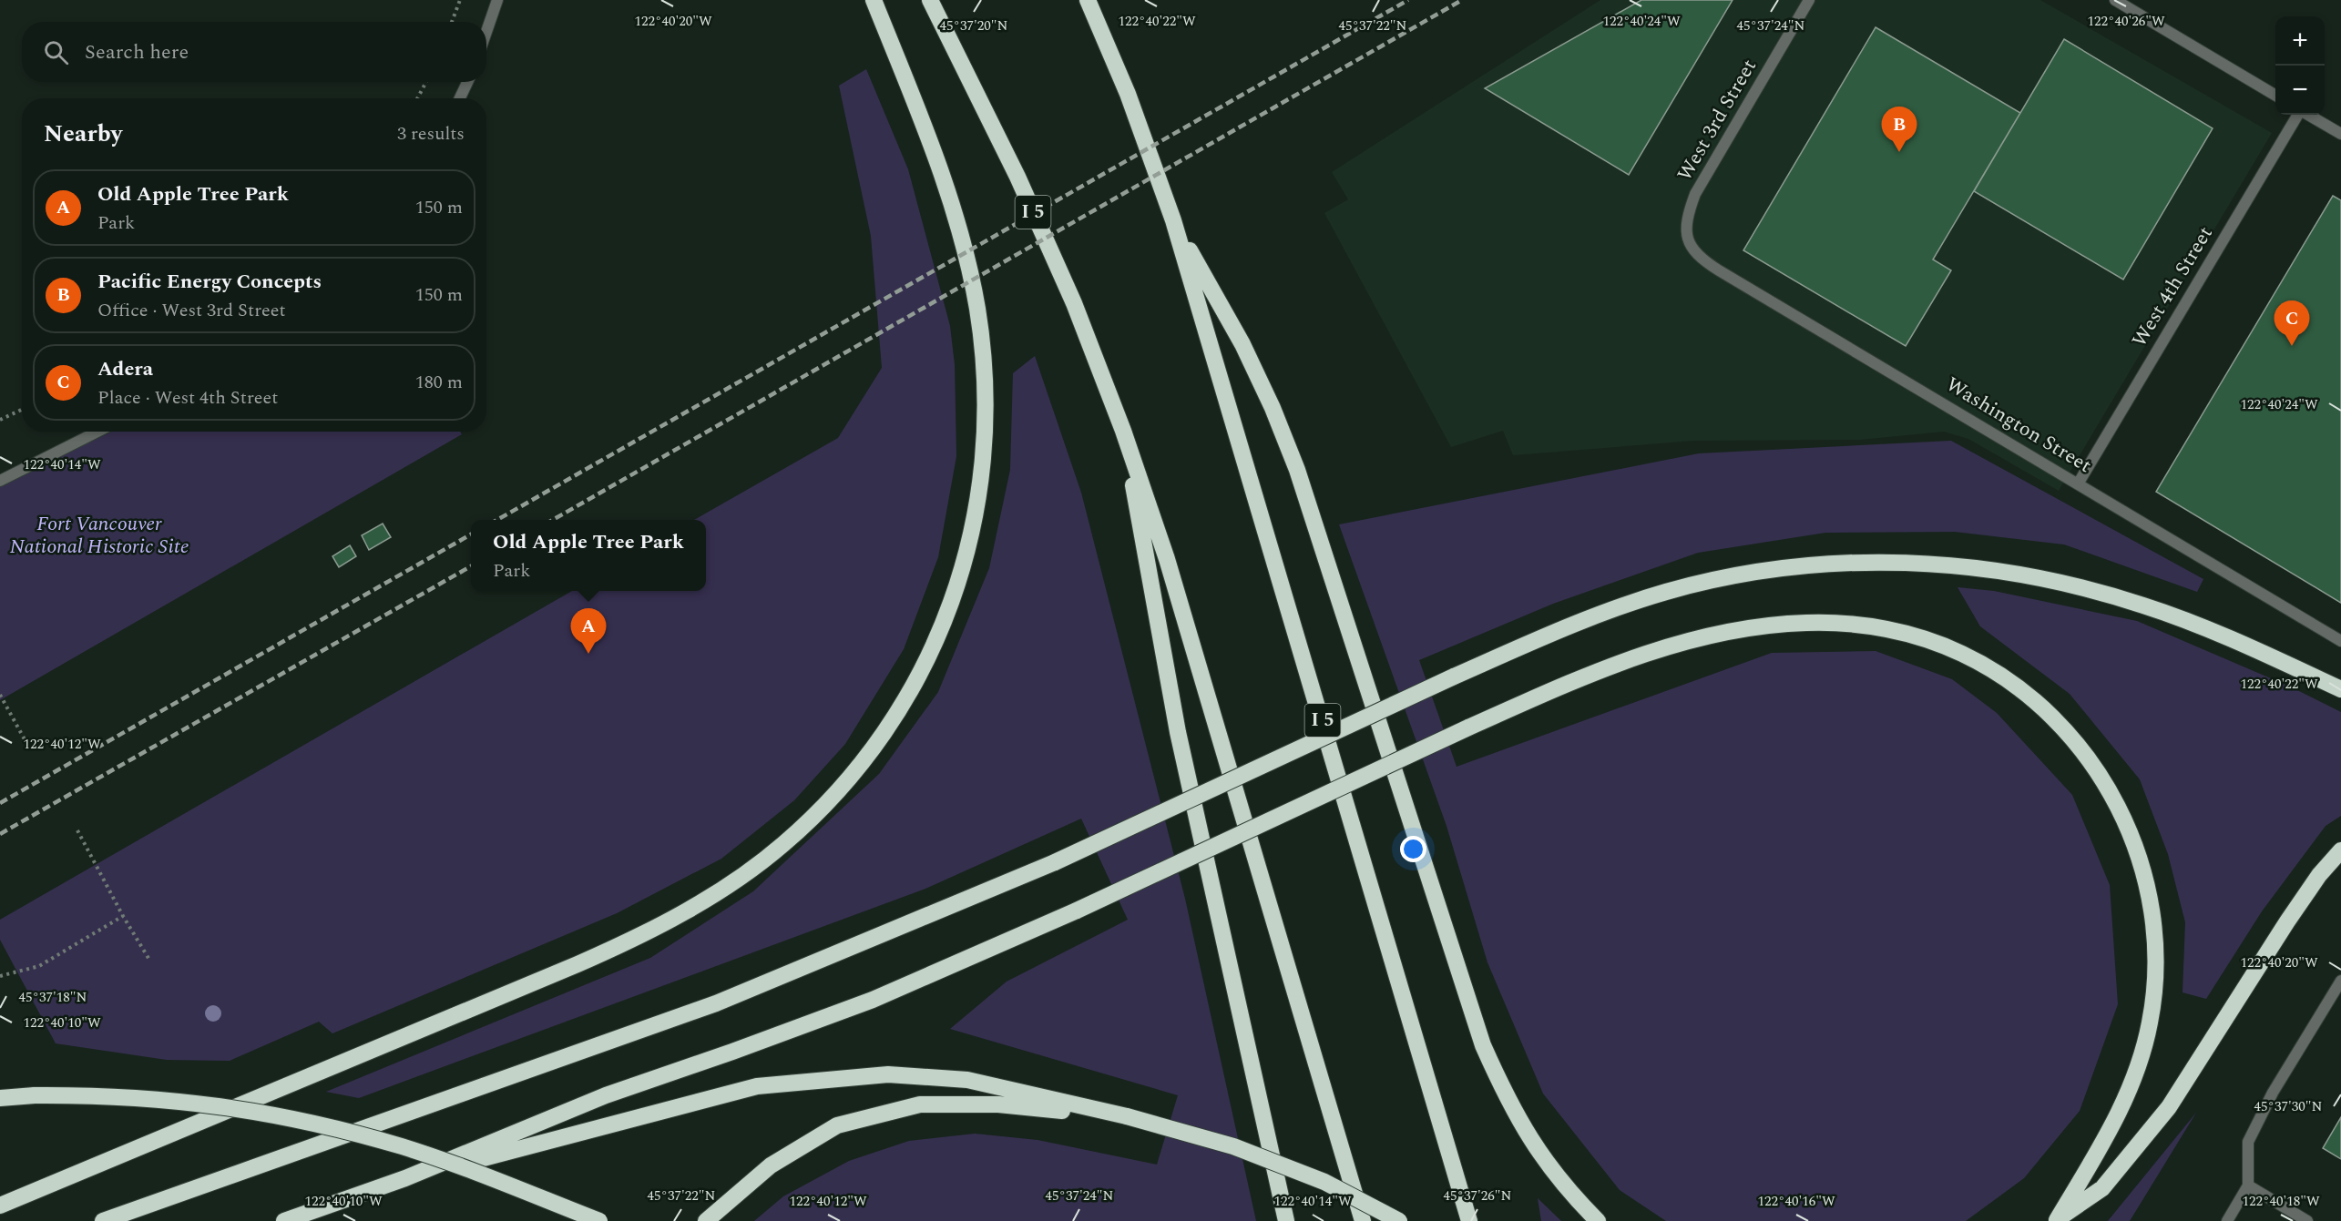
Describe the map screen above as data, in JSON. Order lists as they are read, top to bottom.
{
  "streets": {
    "highway": ["I 5"],
    "street": ["West 3rd Street", "West 4th Street", "Washington Street"]
  },
  "crossings": [
    ["West 3rd Street", "Washington Street"],
    ["West 4th Street", "Washington Street"]
  ],
  "parks": ["Fort Vancouver National Historic Site"],
  "page": {
    "map_buttons": ["+", "−"],
    "search": "Search here",
    "heading": ["Nearby", "3 results"],
    "pins": ["B", "C", "A"],
    "list": [
      {
        "mark": "A",
        "name": "Old Apple Tree Park",
        "note": "Park",
        "value": "150 m"
      },
      {
        "mark": "B",
        "name": "Pacific Energy Concepts",
        "note": "Office · West 3rd Street",
        "value": "150 m"
      },
      {
        "mark": "C",
        "name": "Adera",
        "note": "Place · West 4th Street",
        "value": "180 m"
      }
    ],
    "popup": ["Old Apple Tree Park", "Park"]
  },
  "coordinates": [
    "122°40'22\"W",
    "122°40'26\"W",
    "122°40'20\"W",
    "122°40'24\"W",
    "45°37'20\"N",
    "45°37'22\"N",
    "45°37'24\"N",
    "122°40'14\"W",
    "122°40'12\"W",
    "45°37'18\"N",
    "122°40'10\"W",
    "45°37'30\"N",
    "45°37'26\"N",
    "122°40'16\"W",
    "122°40'18\"W"
  ]
}
